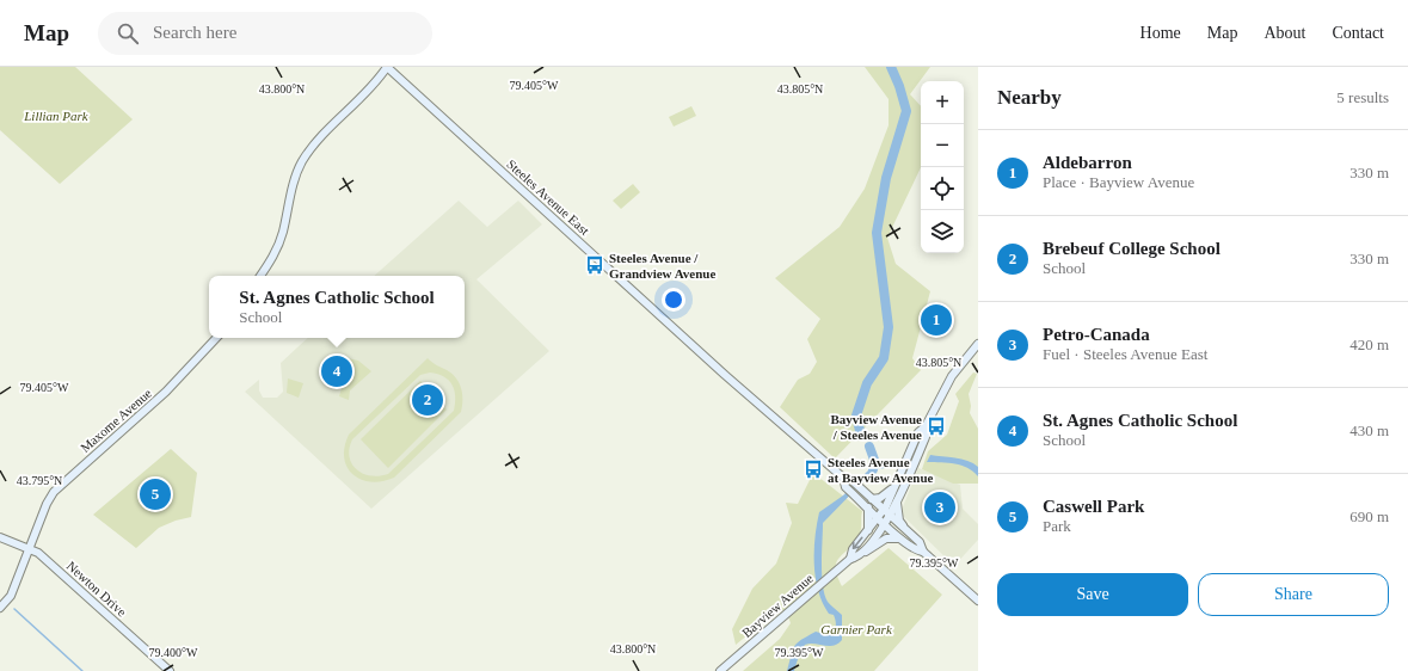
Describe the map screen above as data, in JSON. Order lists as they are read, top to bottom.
{
  "streets": {
    "main road": [
      "Steeles Avenue East",
      "Maxome Avenue",
      "Newton Drive",
      "Bayview Avenue"
    ]
  },
  "crossings": [
    ["Steeles Avenue East", "Bayview Avenue"],
    ["Maxome Avenue", "Newton Drive"]
  ],
  "parks": ["Lillian Park", "Garnier Park"],
  "places": {
    "bus stop": ["Steeles Avenue / Grandview Avenue", "Bayview Avenue / Steeles Avenue", "Steeles Avenue at Bayview Avenue"]
  },
  "page": {
    "header": "Map",
    "search": "Search here",
    "nav": [
      "Home",
      "Map",
      "About",
      "Contact"
    ],
    "heading": ["Nearby", "5 results"],
    "map_buttons": ["+", "−"],
    "list": [
      {
        "mark": "1",
        "name": "Aldebarron",
        "note": "Place · Bayview Avenue",
        "value": "330 m"
      },
      {
        "mark": "2",
        "name": "Brebeuf College School",
        "note": "School",
        "value": "330 m"
      },
      {
        "mark": "3",
        "name": "Petro-Canada",
        "note": "Fuel · Steeles Avenue East",
        "value": "420 m"
      },
      {
        "mark": "4",
        "name": "St. Agnes Catholic School",
        "note": "School",
        "value": "430 m"
      },
      {
        "mark": "5",
        "name": "Caswell Park",
        "note": "Park",
        "value": "690 m"
      }
    ],
    "popup": ["St. Agnes Catholic School", "School"],
    "pins": [
      "1",
      "4",
      "2",
      "5",
      "3"
    ],
    "buttons": ["Save", "Share"]
  },
  "coordinates": [
    "79.405°W",
    "43.800°N",
    "43.805°N",
    "43.795°N",
    "79.395°W",
    "79.400°W"
  ]
}
